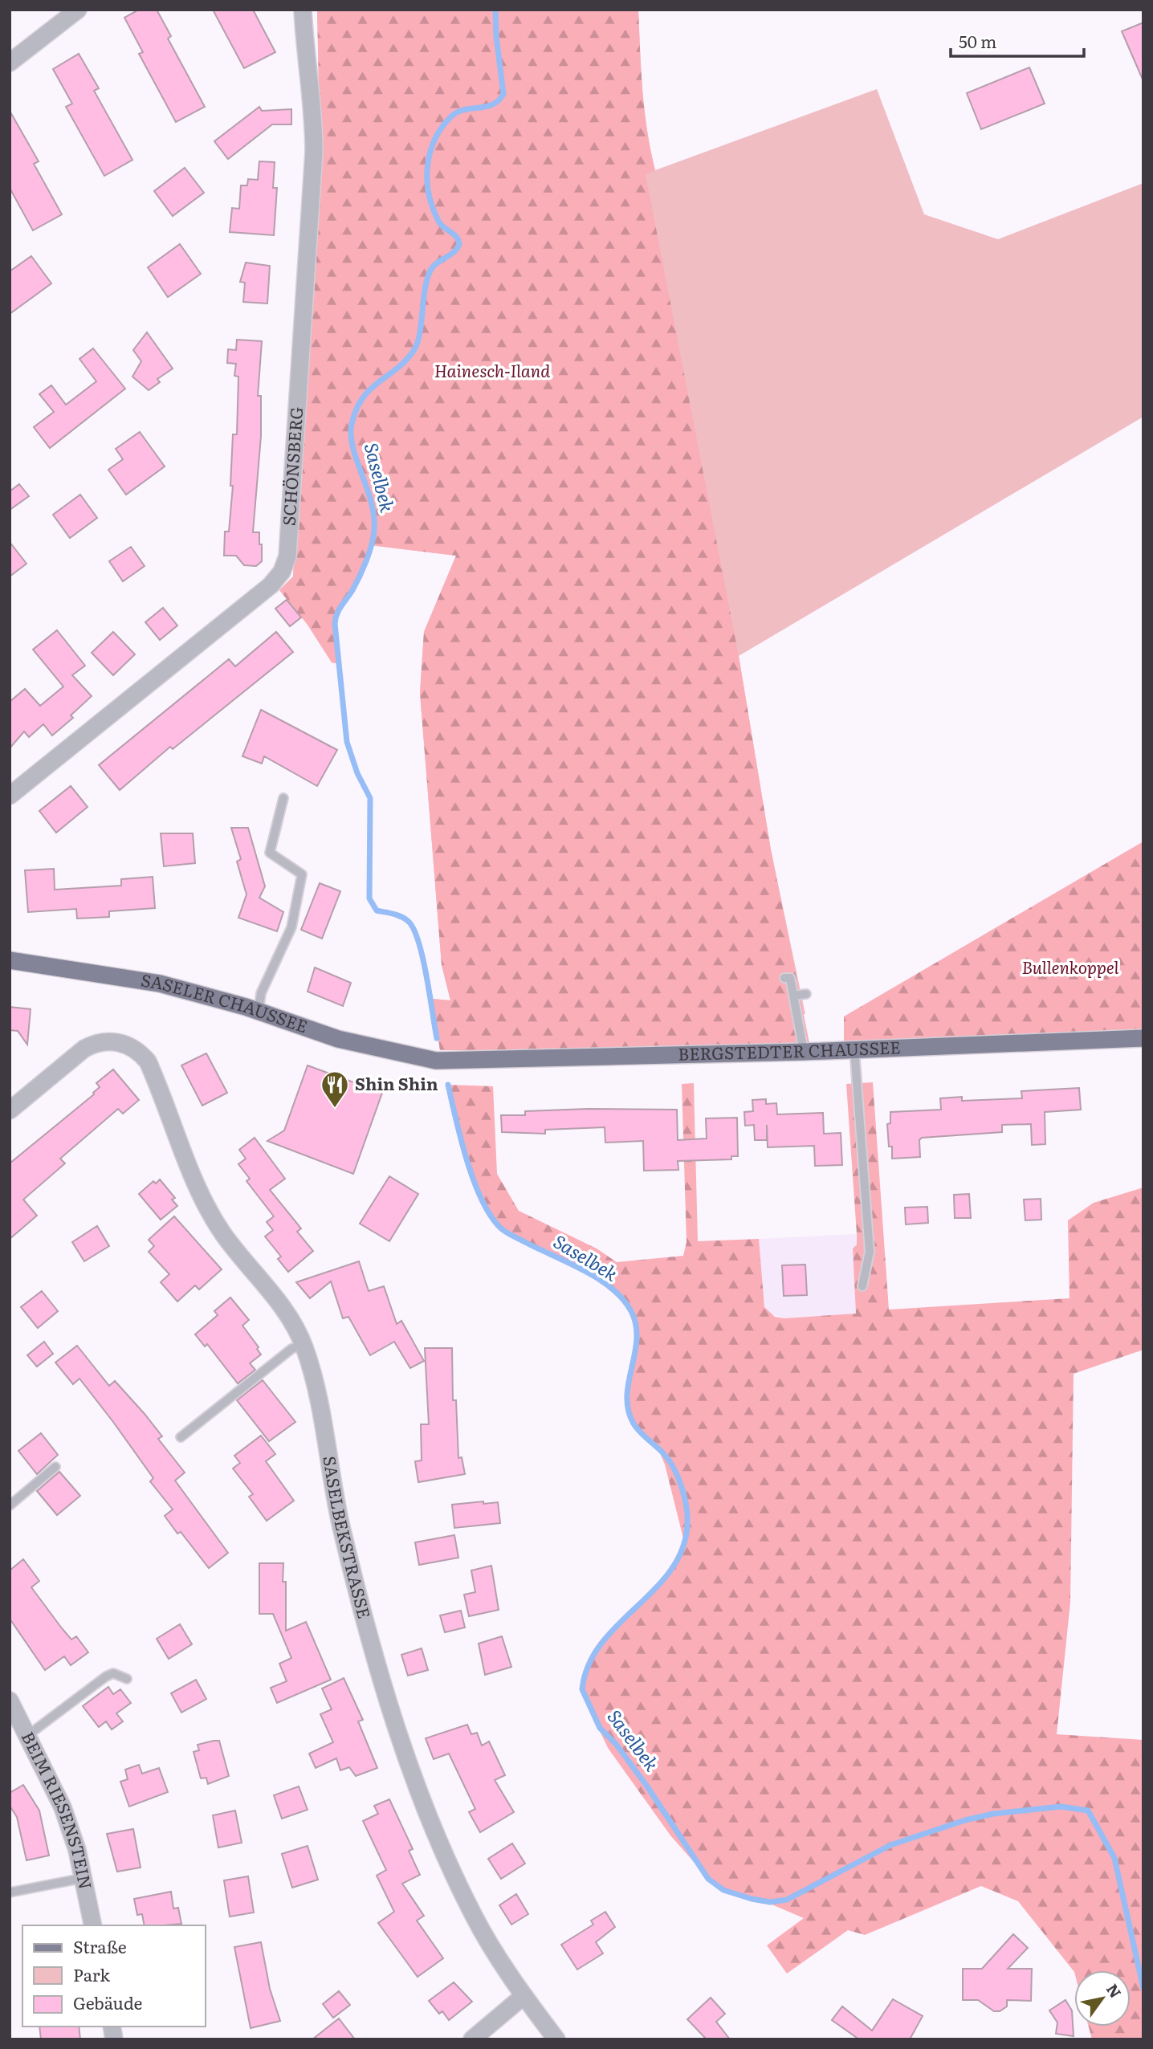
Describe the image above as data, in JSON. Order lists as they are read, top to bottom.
{
  "streets": {
    "main road": ["SASELER CHAUSSEE", "BERGSTEDTER CHAUSSEE"],
    "street": ["SCHÖNSBERG", "SASELBEKSTRASSE", "BEIM RIESENSTEIN"]
  },
  "crossings": [
    ["SASELER CHAUSSEE", "BERGSTEDTER CHAUSSEE"]
  ],
  "water": ["Saselbek"],
  "parks": ["Hainesch-Iland", "Bullenkoppel"],
  "places": {
    "restaurant": ["Shin Shin"]
  },
  "legend": ["Straße", "Park", "Gebäude"],
  "scale_bar": "50 m",
  "north": "top right"
}
